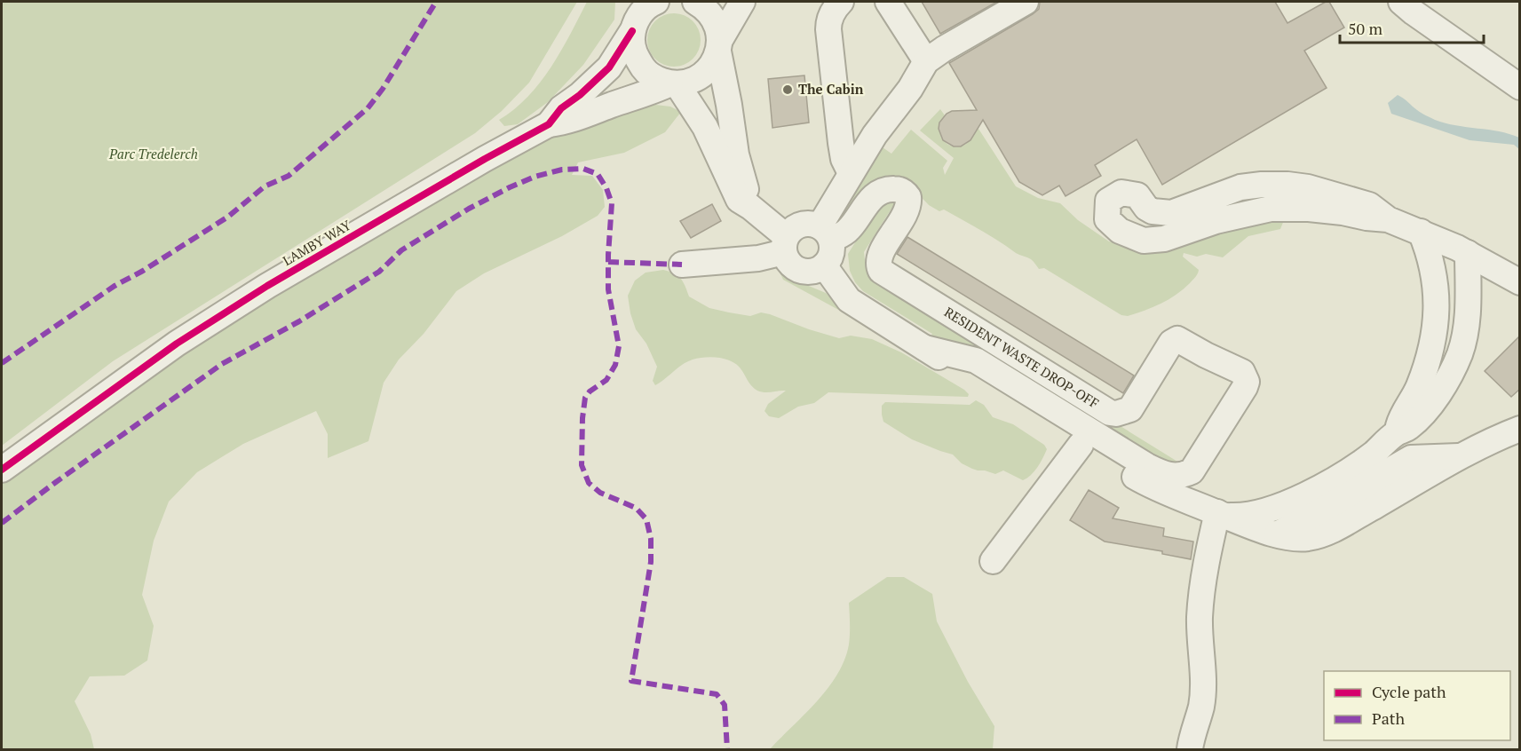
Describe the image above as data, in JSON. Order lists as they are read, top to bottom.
{
  "streets": {
    "street": ["LAMBY WAY", "RESIDENT WASTE DROP-OFF"]
  },
  "parks": ["Parc Tredelerch"],
  "places": ["The Cabin"],
  "legend": ["Cycle path", "Path"],
  "scale_bar": "50 m"
}
